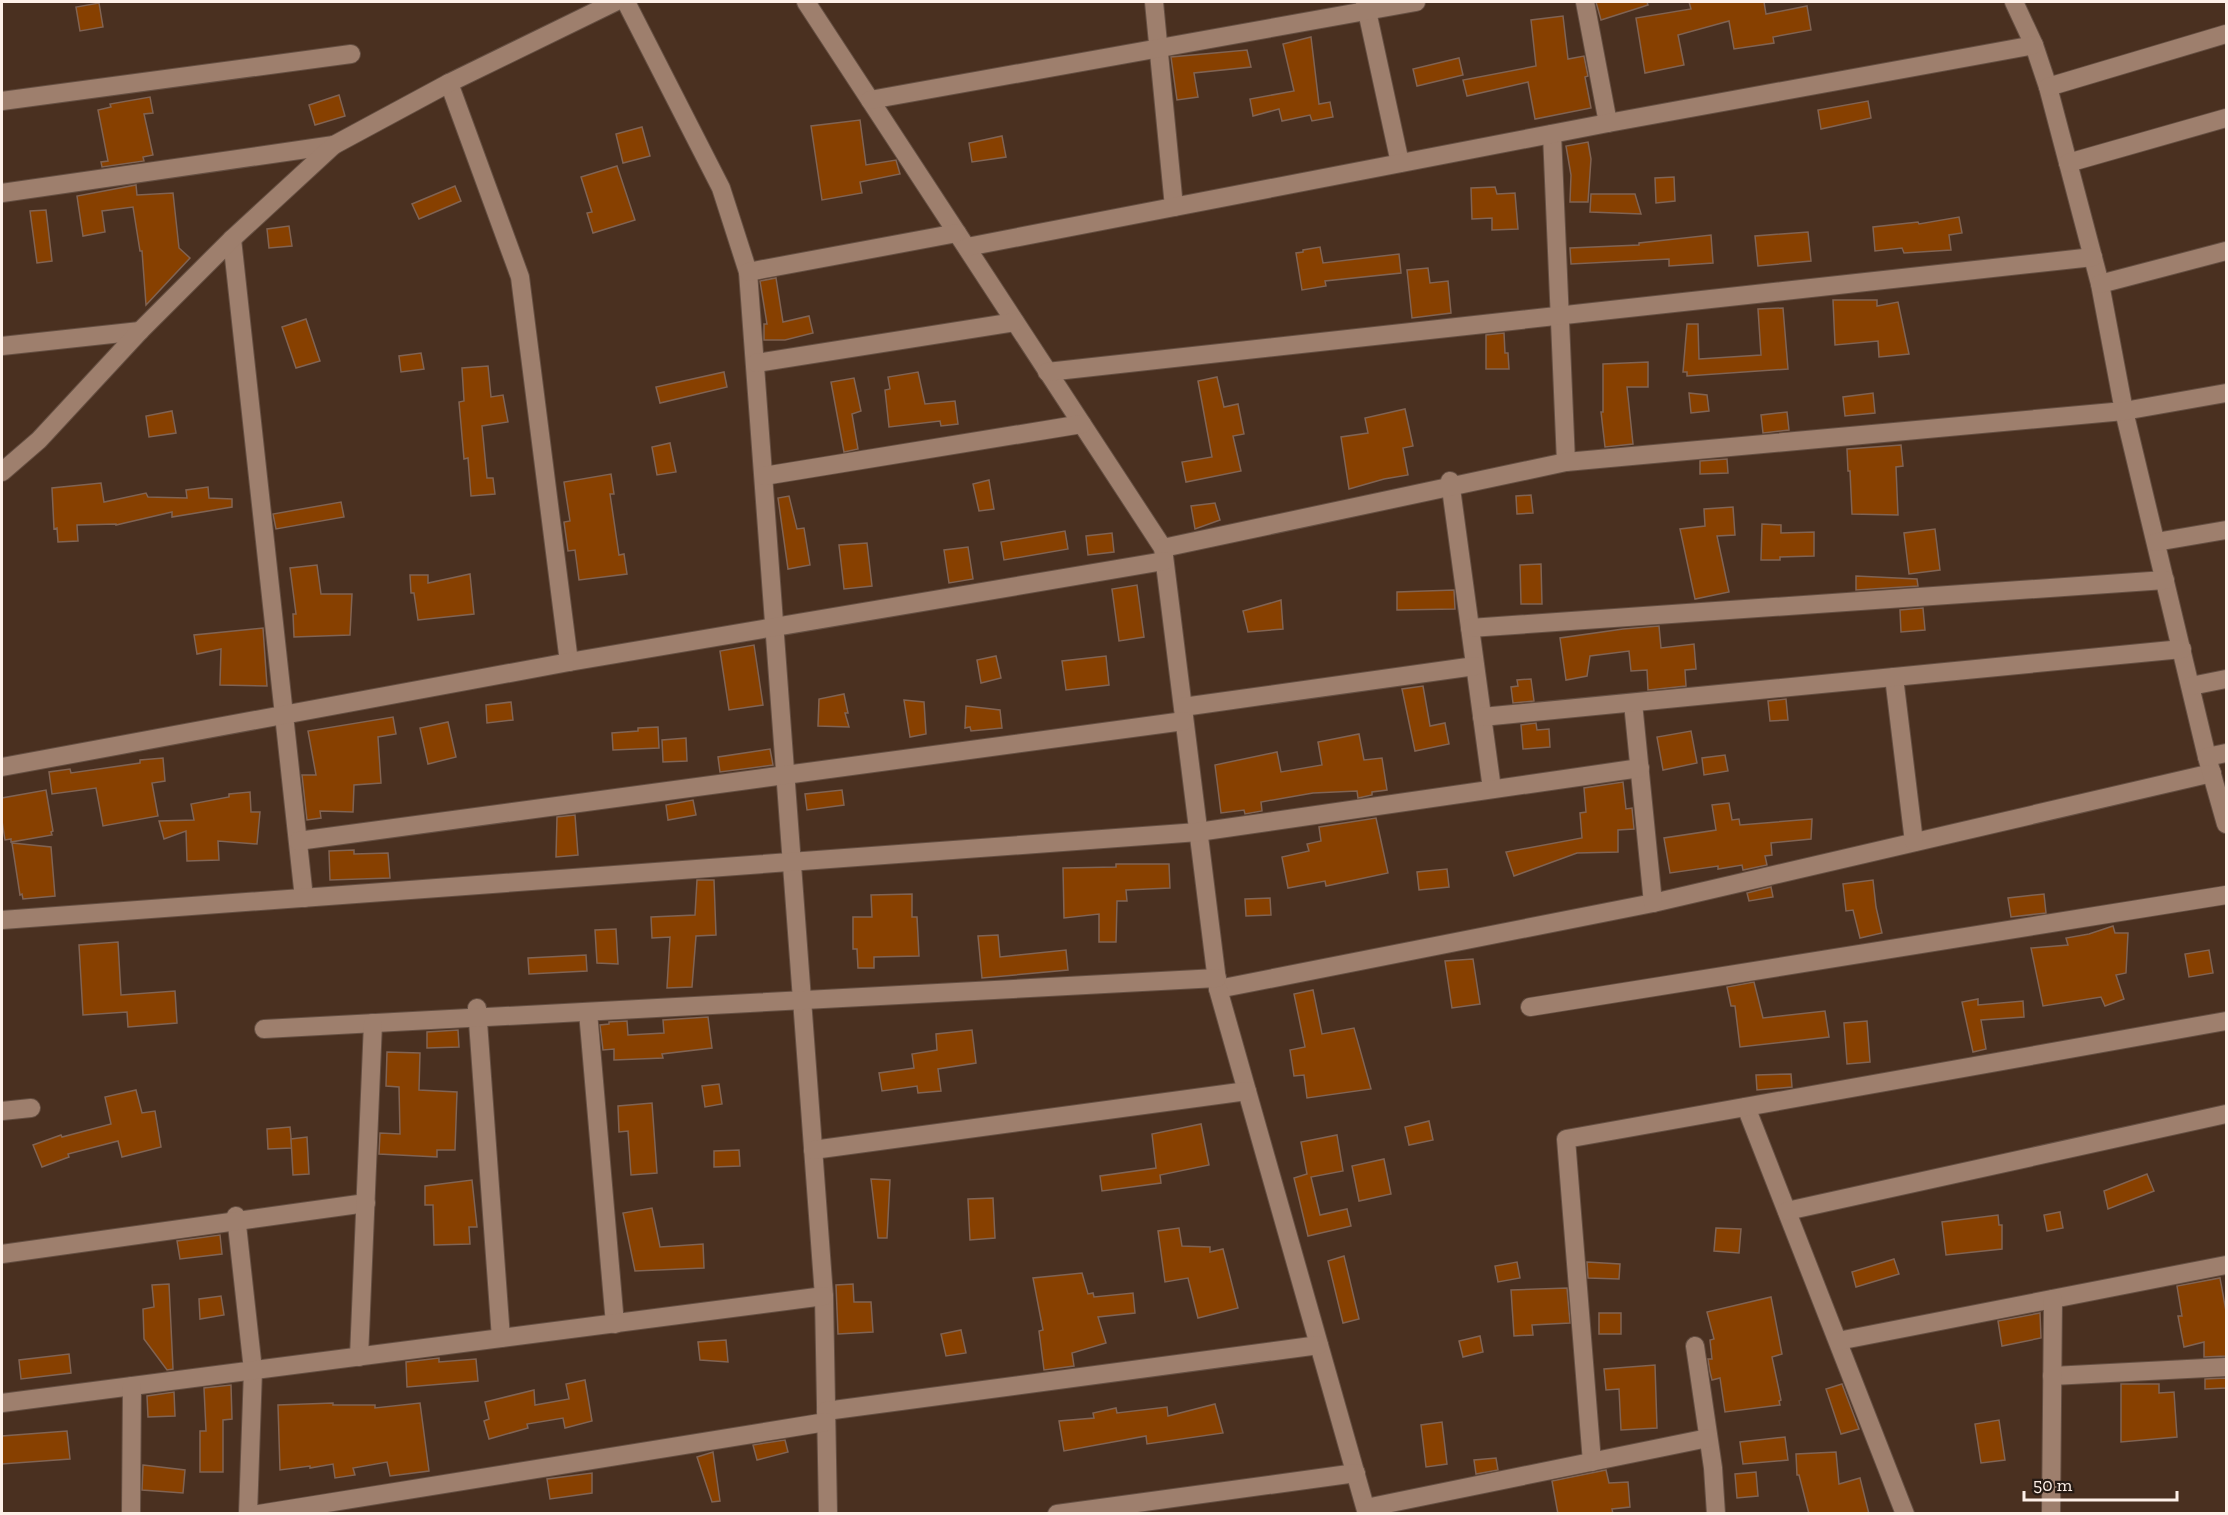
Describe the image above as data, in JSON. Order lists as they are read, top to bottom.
{
  "scale_bar": "50 m"
}
